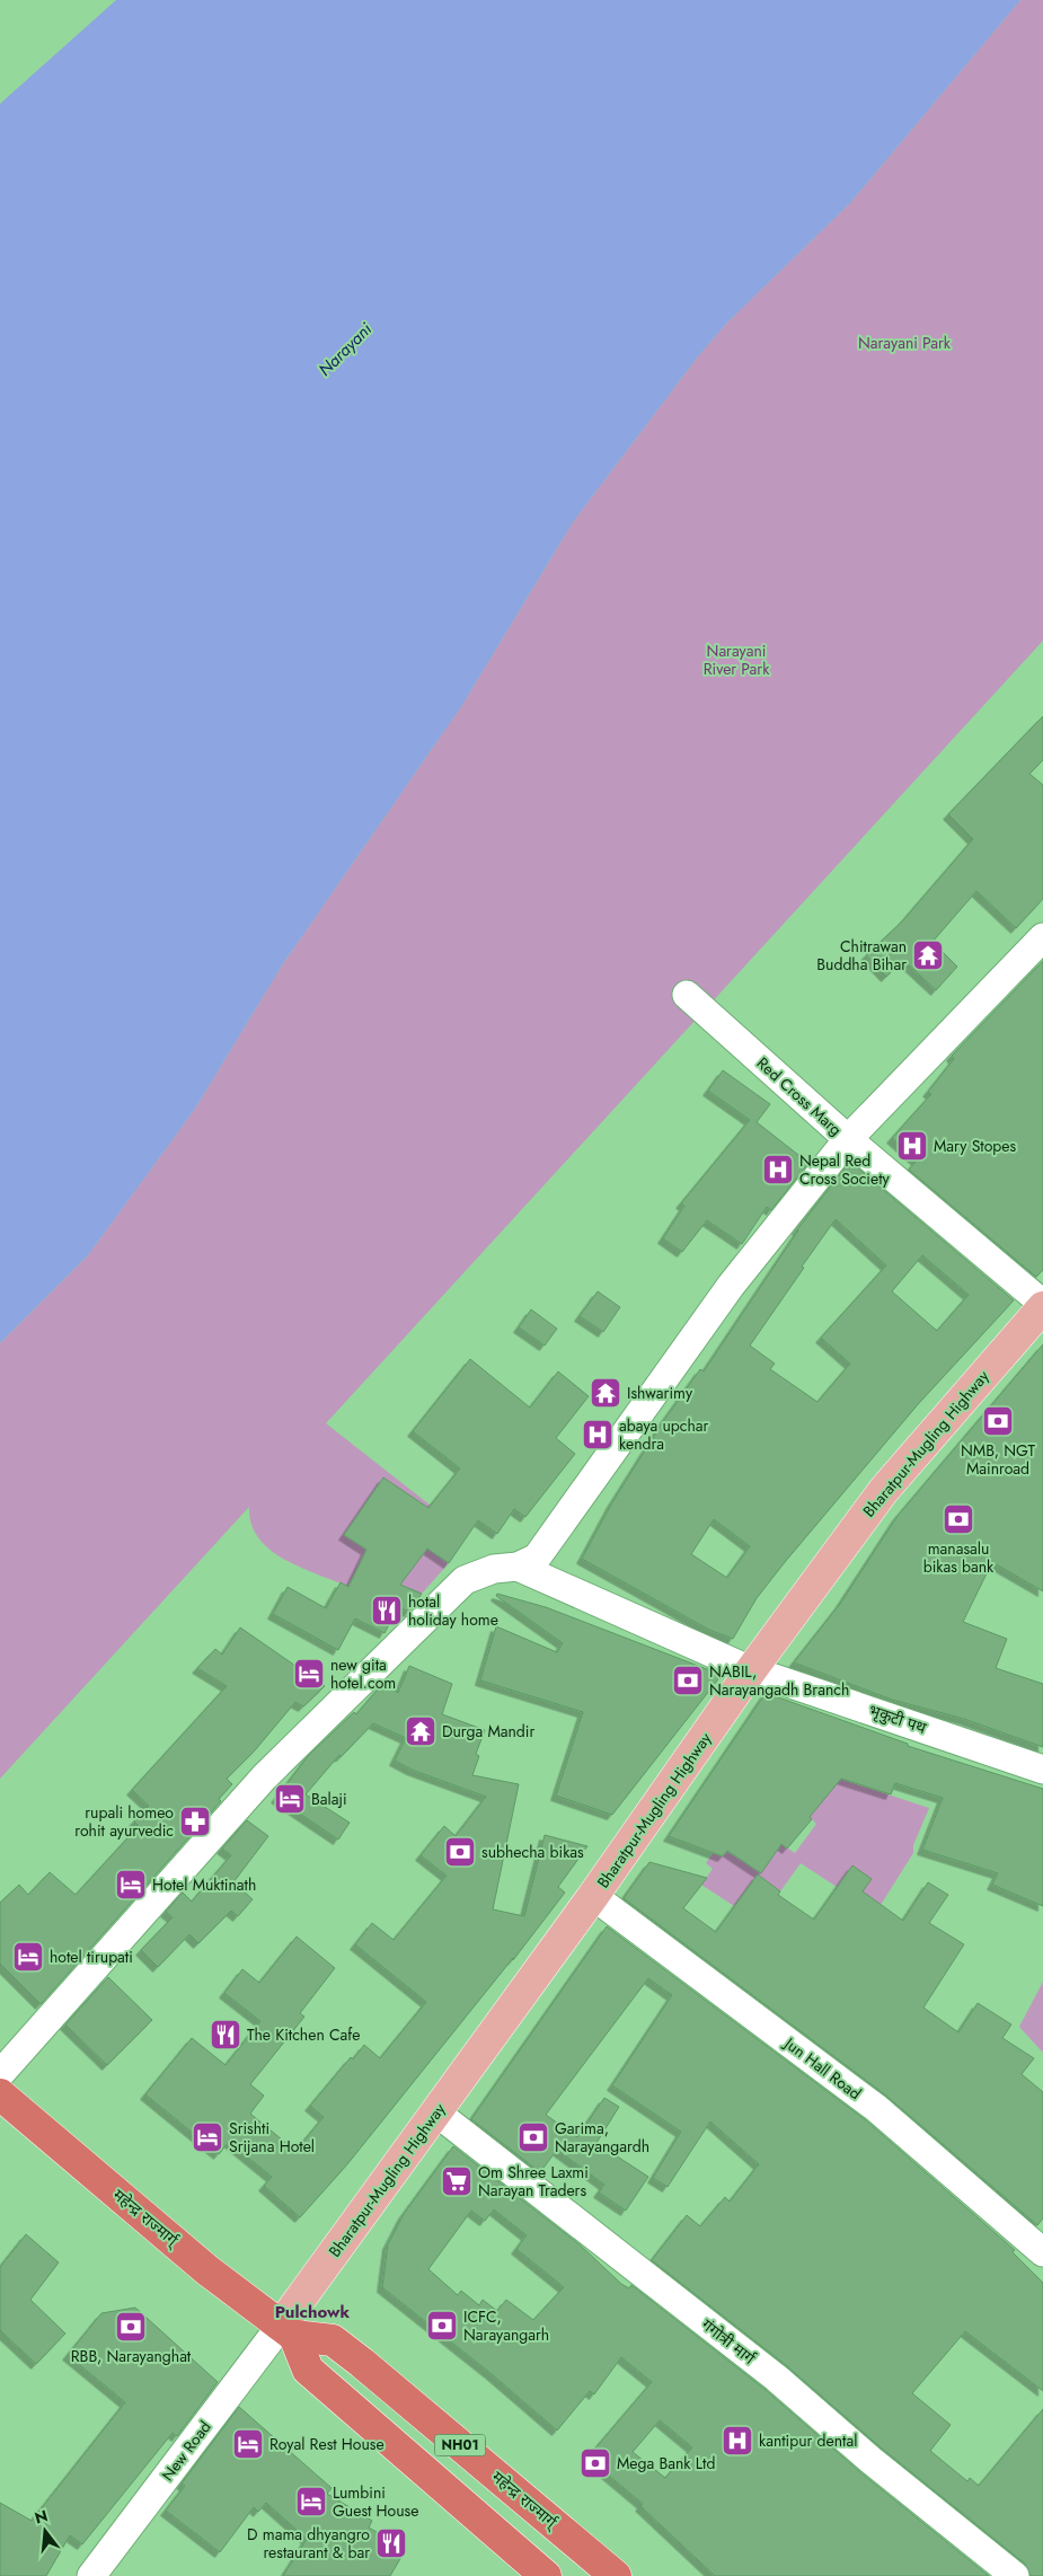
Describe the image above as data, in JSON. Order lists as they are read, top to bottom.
{
  "streets": {
    "highway": ["महेन्द्र राज्मार्ग्", "NH01"],
    "main road": ["Bharatpur-Mugling Highway"],
    "street": [
      "Red Cross Marg",
      "भृकुटी पथ",
      "Jun Hall Road",
      "गंगोत्री मार्ग",
      "New Road"
    ]
  },
  "crossings": [
    ["Red Cross Marg", "Bharatpur-Mugling Highway"],
    ["Bharatpur-Mugling Highway", "भृकुटी पथ"],
    ["Bharatpur-Mugling Highway", "Jun Hall Road"],
    ["Bharatpur-Mugling Highway", "महेन्द्र राज्मार्ग्"],
    ["Bharatpur-Mugling Highway", "गंगोत्री मार्ग"],
    ["Bharatpur-Mugling Highway", "NH01"],
    ["Bharatpur-Mugling Highway", "New Road"],
    ["महेन्द्र राज्मार्ग्", "NH01"],
    ["महेन्द्र राज्मार्ग्", "New Road"],
    ["NH01", "New Road"]
  ],
  "districts": ["Pulchowk"],
  "water": ["Narayani"],
  "parks": ["Narayani Park", "Narayani River Park"],
  "places": {
    "temple": ["Chitrawan Buddha Bihar", "Ishwarimy", "Durga Mandir"],
    "hospital": [
      "Mary Stopes",
      "Nepal Red Cross Society",
      "abaya upchar kendra",
      "kantipur dental"
    ],
    "bank": [
      "NMB, NGT Mainroad",
      "manasalu bikas bank",
      "NABIL, Narayangadh Branch",
      "subhecha bikas",
      "Garima, Narayangardh",
      "ICFC, Narayangarh",
      "RBB, Narayanghat",
      "Mega Bank Ltd"
    ],
    "restaurant": ["hotal holiday home", "The Kitchen Cafe", "D mama dhyangro restaurant & bar"],
    "hotel": [
      "new gita hotel.com",
      "Balaji",
      "Hotel Muktinath",
      "hotel tirupati",
      "Srishti Srijana Hotel",
      "Royal Rest House",
      "Lumbini Guest House"
    ],
    "pharmacy": ["rupali homeo rohit ayurvedic"],
    "supermarket": ["Om Shree Laxmi Narayan Traders"]
  },
  "north": "top"
}
